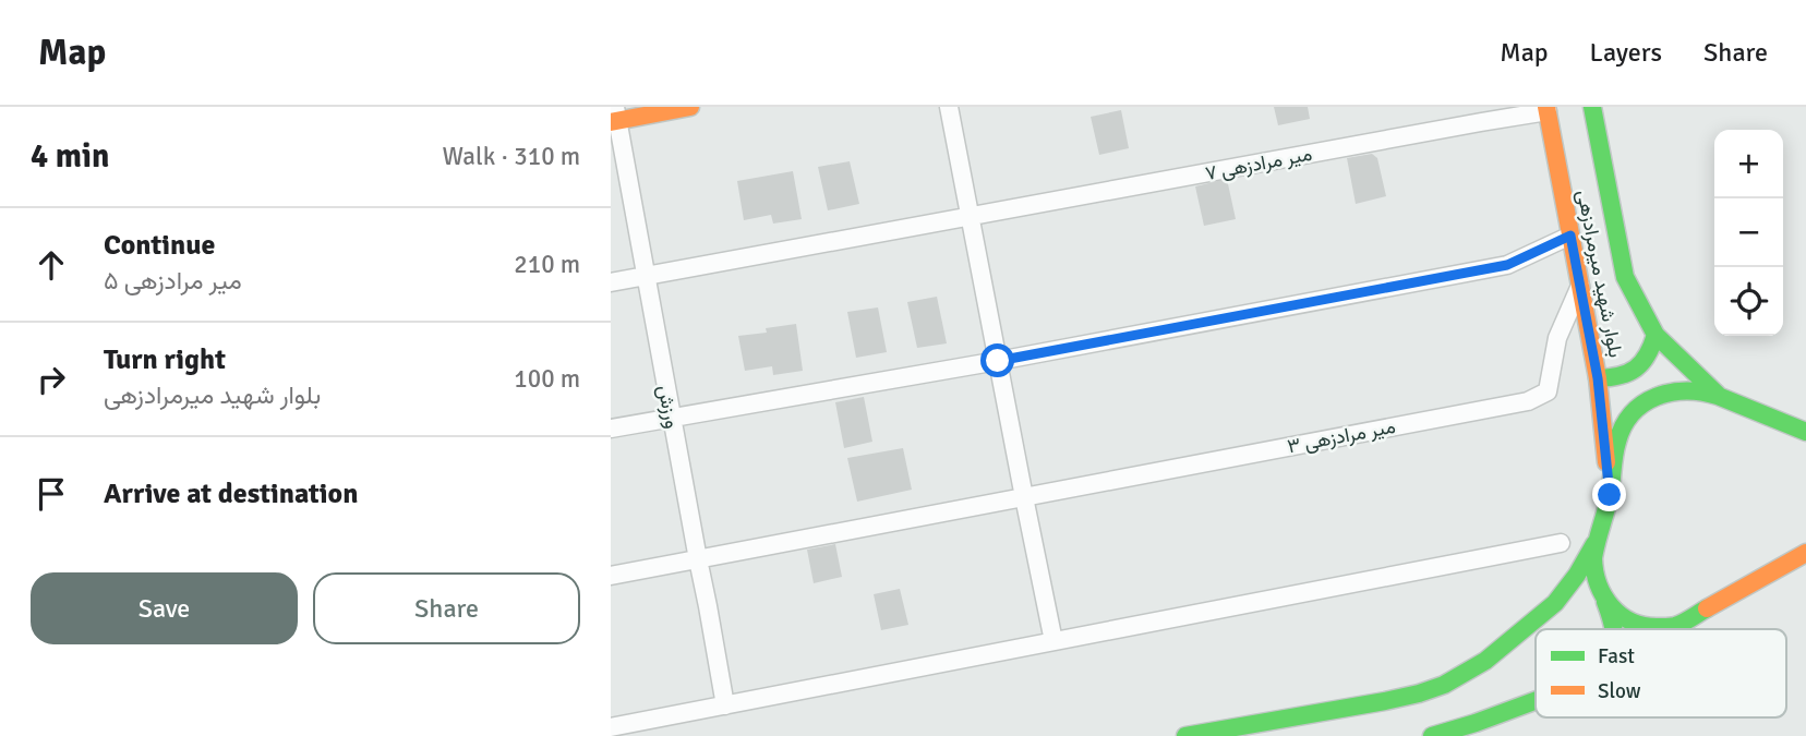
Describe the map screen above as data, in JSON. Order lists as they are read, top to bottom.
{
  "streets": {
    "main road": ["بلوار شهید میرمرادزهی"],
    "street": ["میر مرادزهی ۷", "ورزش", "میر مرادزهی ۳"]
  },
  "crossings": [
    ["میر مرادزهی ۷", "بلوار شهید میرمرادزهی"],
    ["میر مرادزهی ۷", "ورزش"],
    ["بلوار شهید میرمرادزهی", "میر مرادزهی ۳"],
    ["ورزش", "میر مرادزهی ۳"]
  ],
  "legend": ["Fast", "Slow"],
  "page": {
    "header": "Map",
    "nav": ["Map", "Layers", "Share"],
    "heading": ["4 min", "Walk · 310 m"],
    "map_buttons": ["+", "−"],
    "list": [
      ["Continue", "میر مرادزهی ۵", "210 m"],
      ["Turn right", "بلوار شهید میرمرادزهی", "100 m"],
      "Arrive at destination"
    ],
    "buttons": ["Save", "Share"]
  }
}
